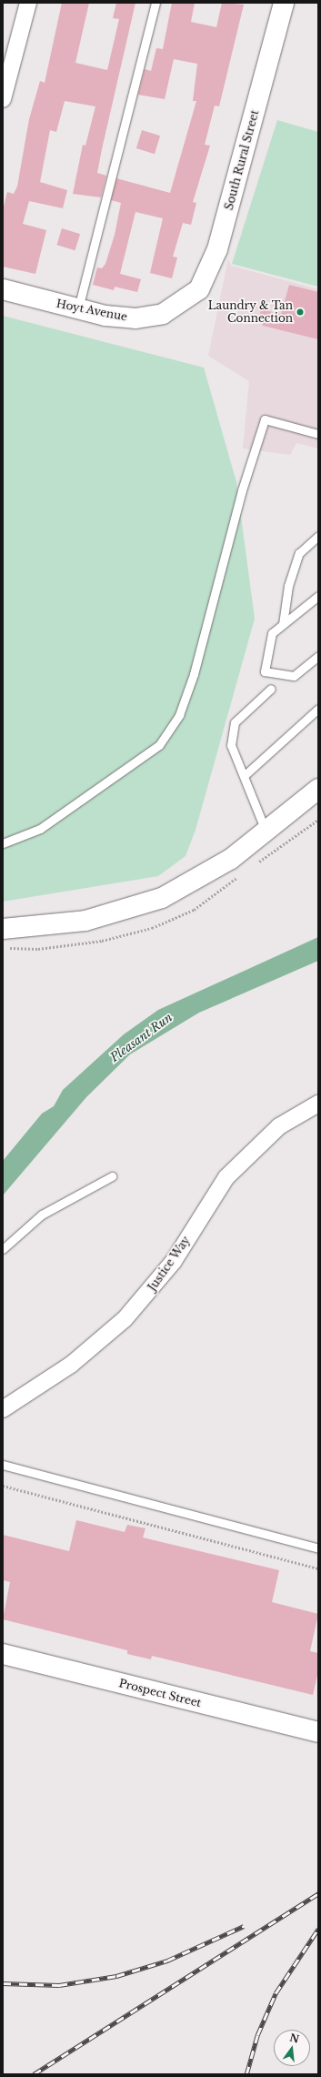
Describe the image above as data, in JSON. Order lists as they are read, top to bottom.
{
  "streets": {
    "main road": ["South Rural Street", "Hoyt Avenue", "Prospect Street"],
    "street": ["Justice Way"]
  },
  "crossings": [
    ["South Rural Street", "Hoyt Avenue"]
  ],
  "water": ["Pleasant Run"],
  "places": ["Laundry & Tan Connection"],
  "north": "top"
}
